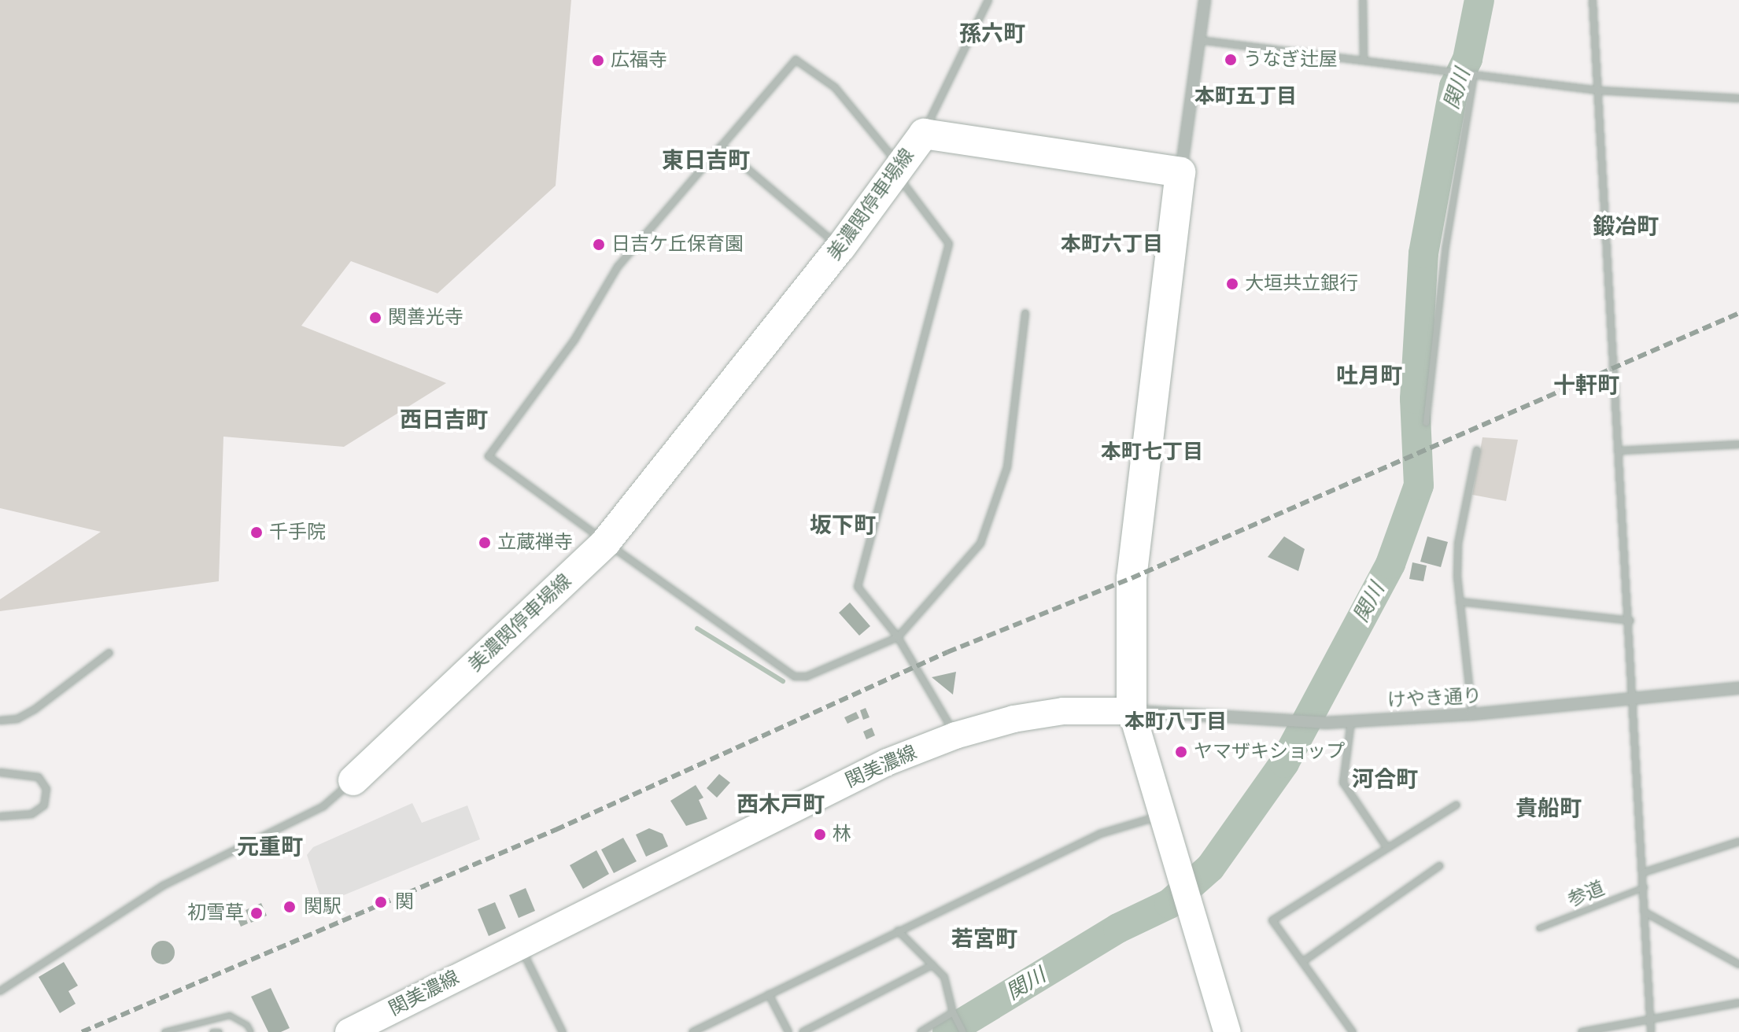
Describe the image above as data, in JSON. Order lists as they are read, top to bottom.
{
  "streets": {
    "main road": ["美濃関停車場線", "関美濃線"],
    "street": ["けやき通り"],
    "lane": ["参道"]
  },
  "crossings": [
    ["けやき通り", "関美濃線"]
  ],
  "districts": [
    "孫六町",
    "本町五丁目",
    "東日吉町",
    "鍛冶町",
    "本町六丁目",
    "吐月町",
    "十軒町",
    "西日吉町",
    "本町七丁目",
    "坂下町",
    "本町八丁目",
    "河合町",
    "西木戸町",
    "貴船町",
    "元重町",
    "若宮町"
  ],
  "water": ["関川"],
  "places": [
    "うなぎ辻屋",
    "広福寺",
    "日吉ケ丘保育園",
    "大垣共立銀行",
    "関善光寺",
    "千手院",
    "立蔵禅寺",
    "ヤマザキショップ",
    "林",
    "関",
    "関駅",
    "初雪草"
  ]
}
